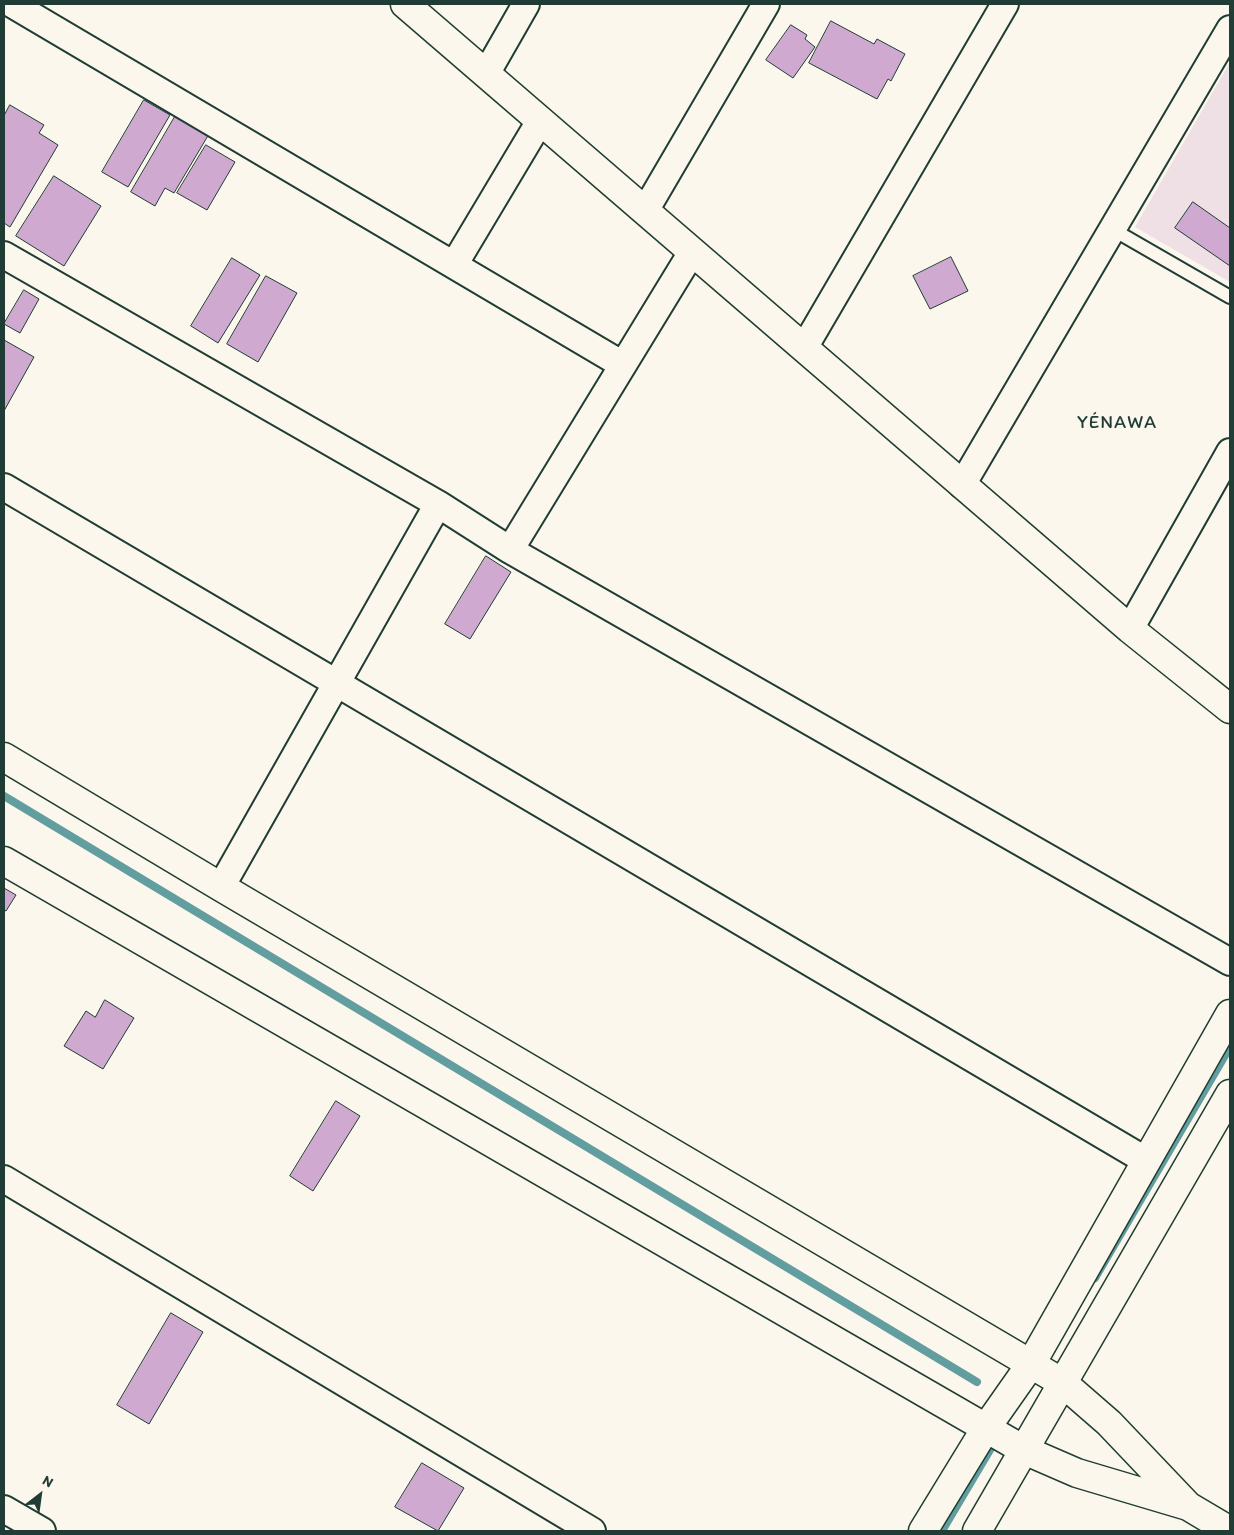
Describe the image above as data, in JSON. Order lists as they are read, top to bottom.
{
  "districts": ["YÉNAWA"],
  "north": "top right"
}
